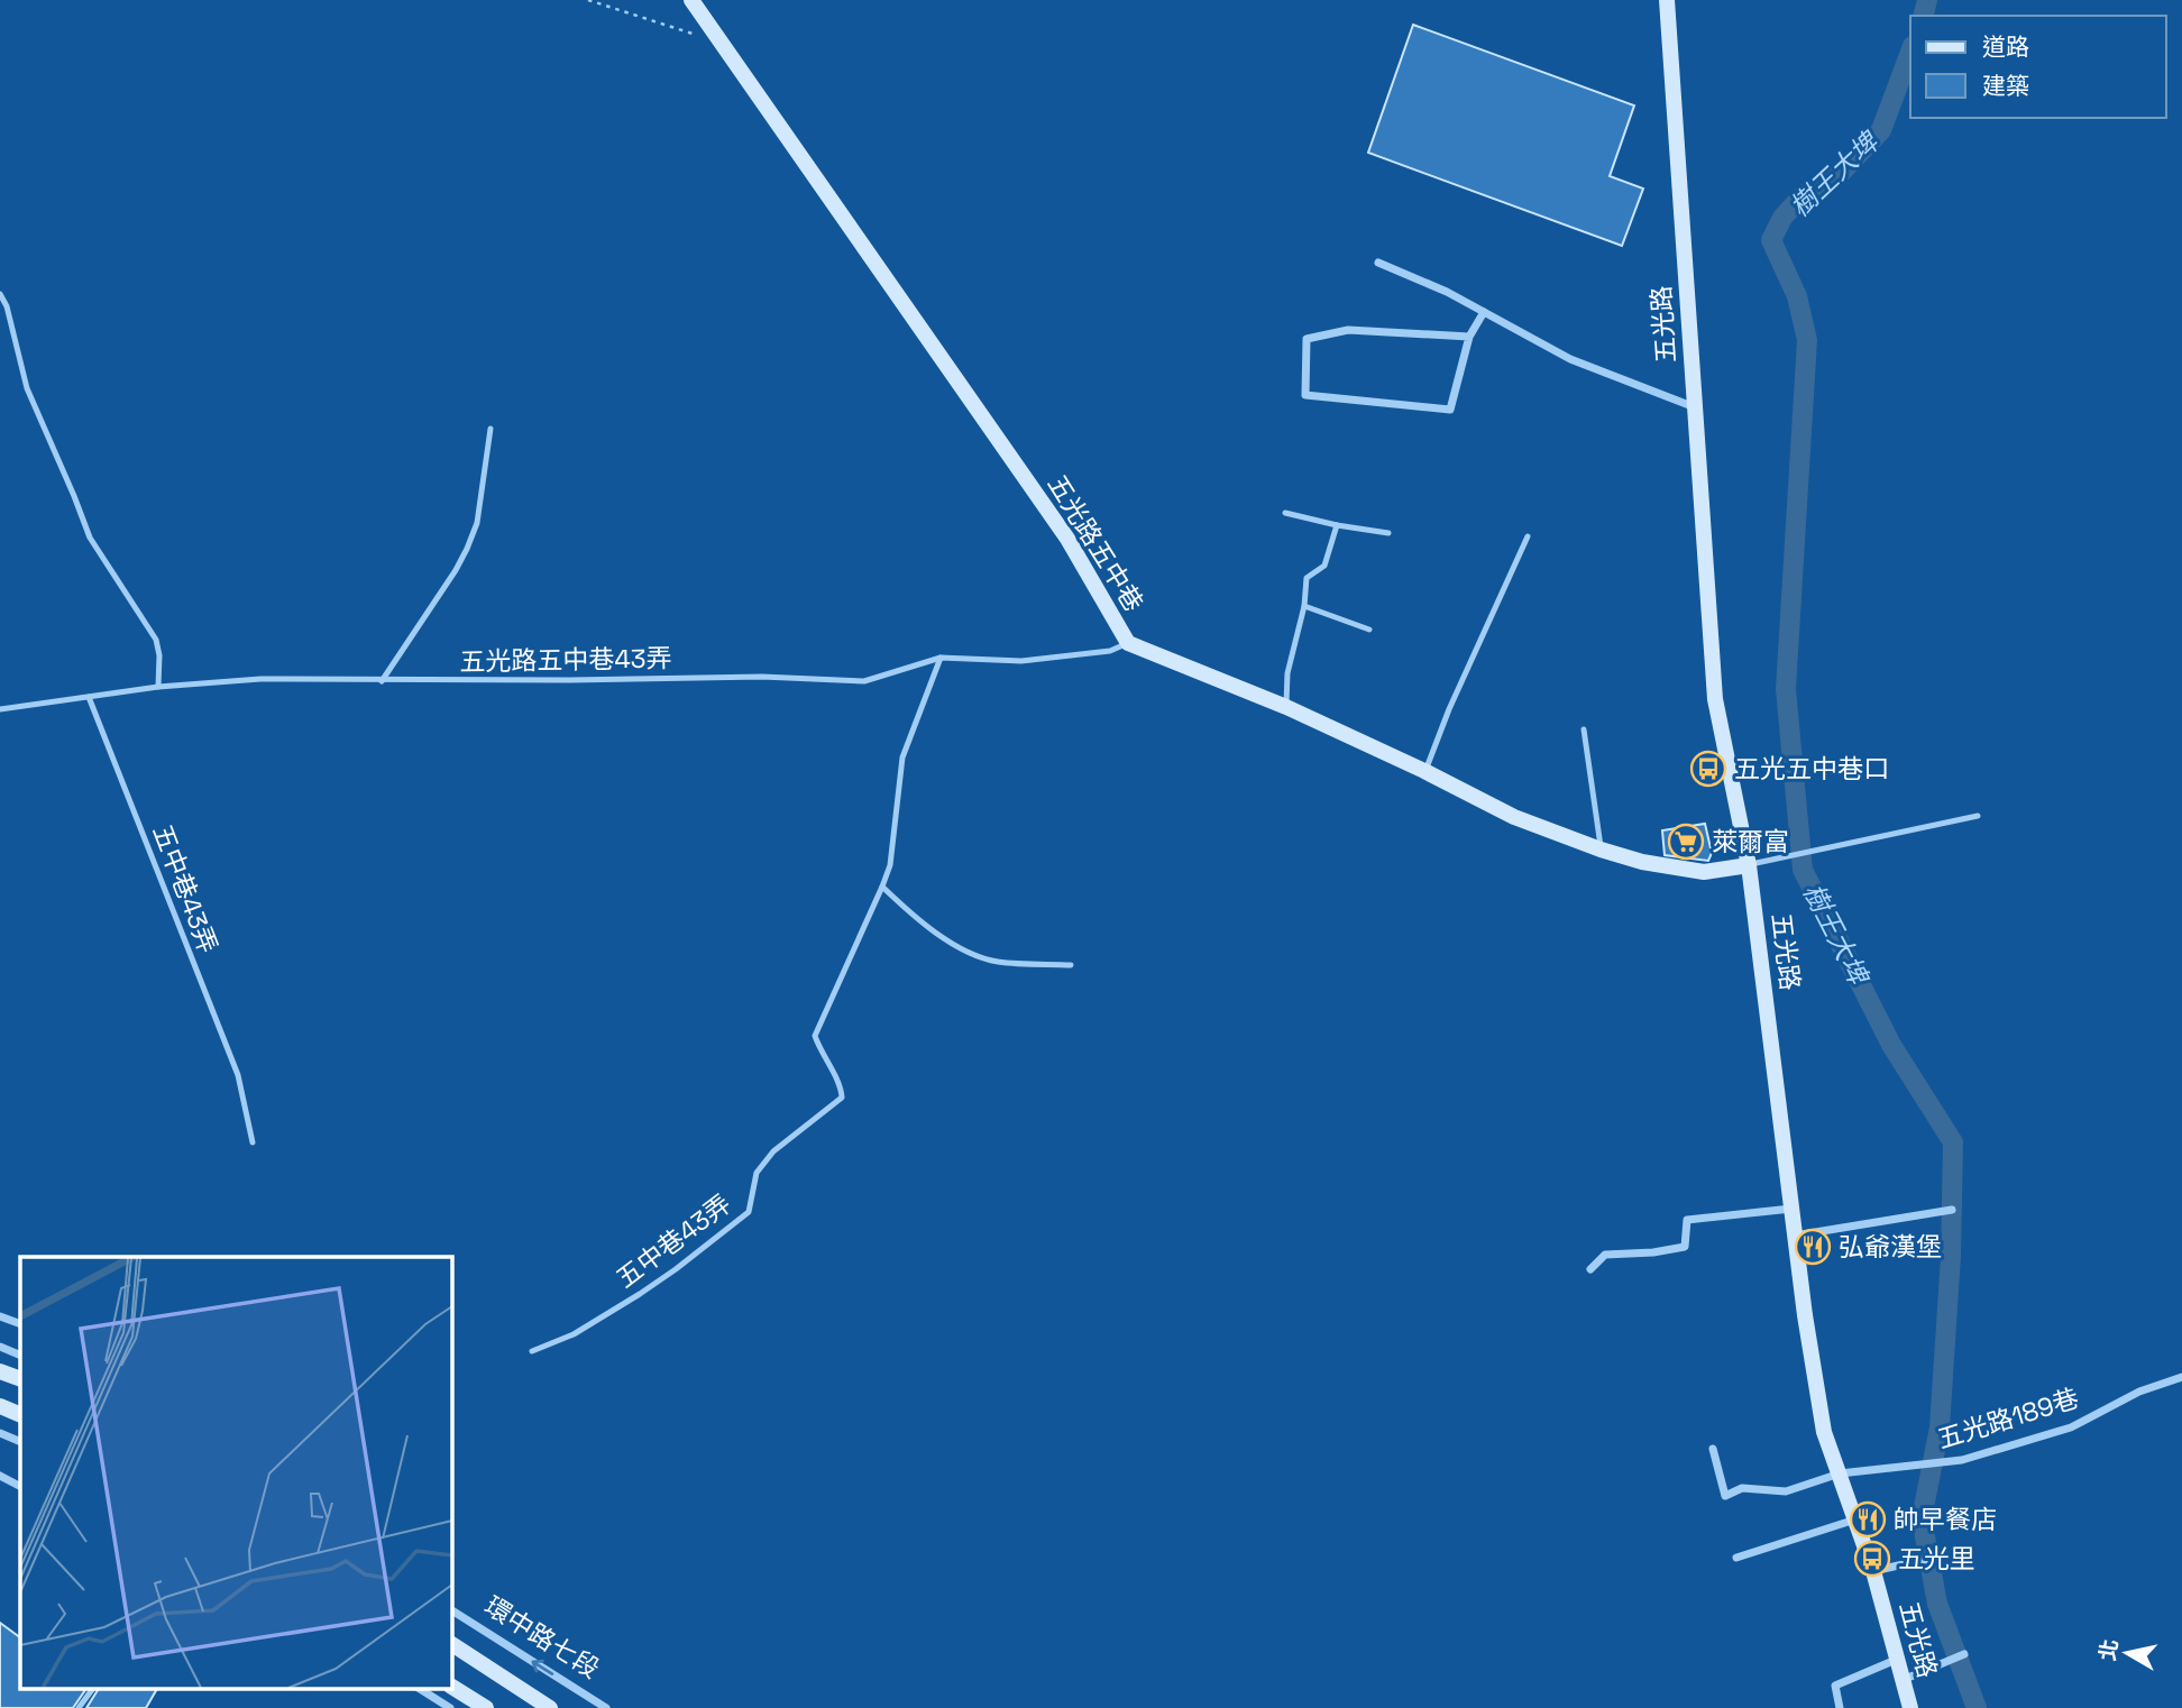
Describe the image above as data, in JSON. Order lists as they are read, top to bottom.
{
  "streets": {
    "street": [
      "五光路",
      "五光路五中巷",
      "五光路189巷",
      "環中路七段"
    ],
    "lane": ["五光路五中巷43弄", "五中巷43弄"]
  },
  "crossings": [
    ["五光路", "五光路五中巷"],
    ["五光路", "五光路189巷"],
    ["五光路五中巷", "五光路五中巷43弄"],
    ["五光路五中巷43弄", "五中巷43弄"]
  ],
  "water": ["樹王大埤"],
  "places": {
    "bus stop": ["五光五中巷口", "五光里"],
    "supermarket": ["萊爾富"],
    "restaurant": ["弘爺漢堡", "帥早餐店"]
  },
  "legend": ["道路", "建築"],
  "north": "left"
}
